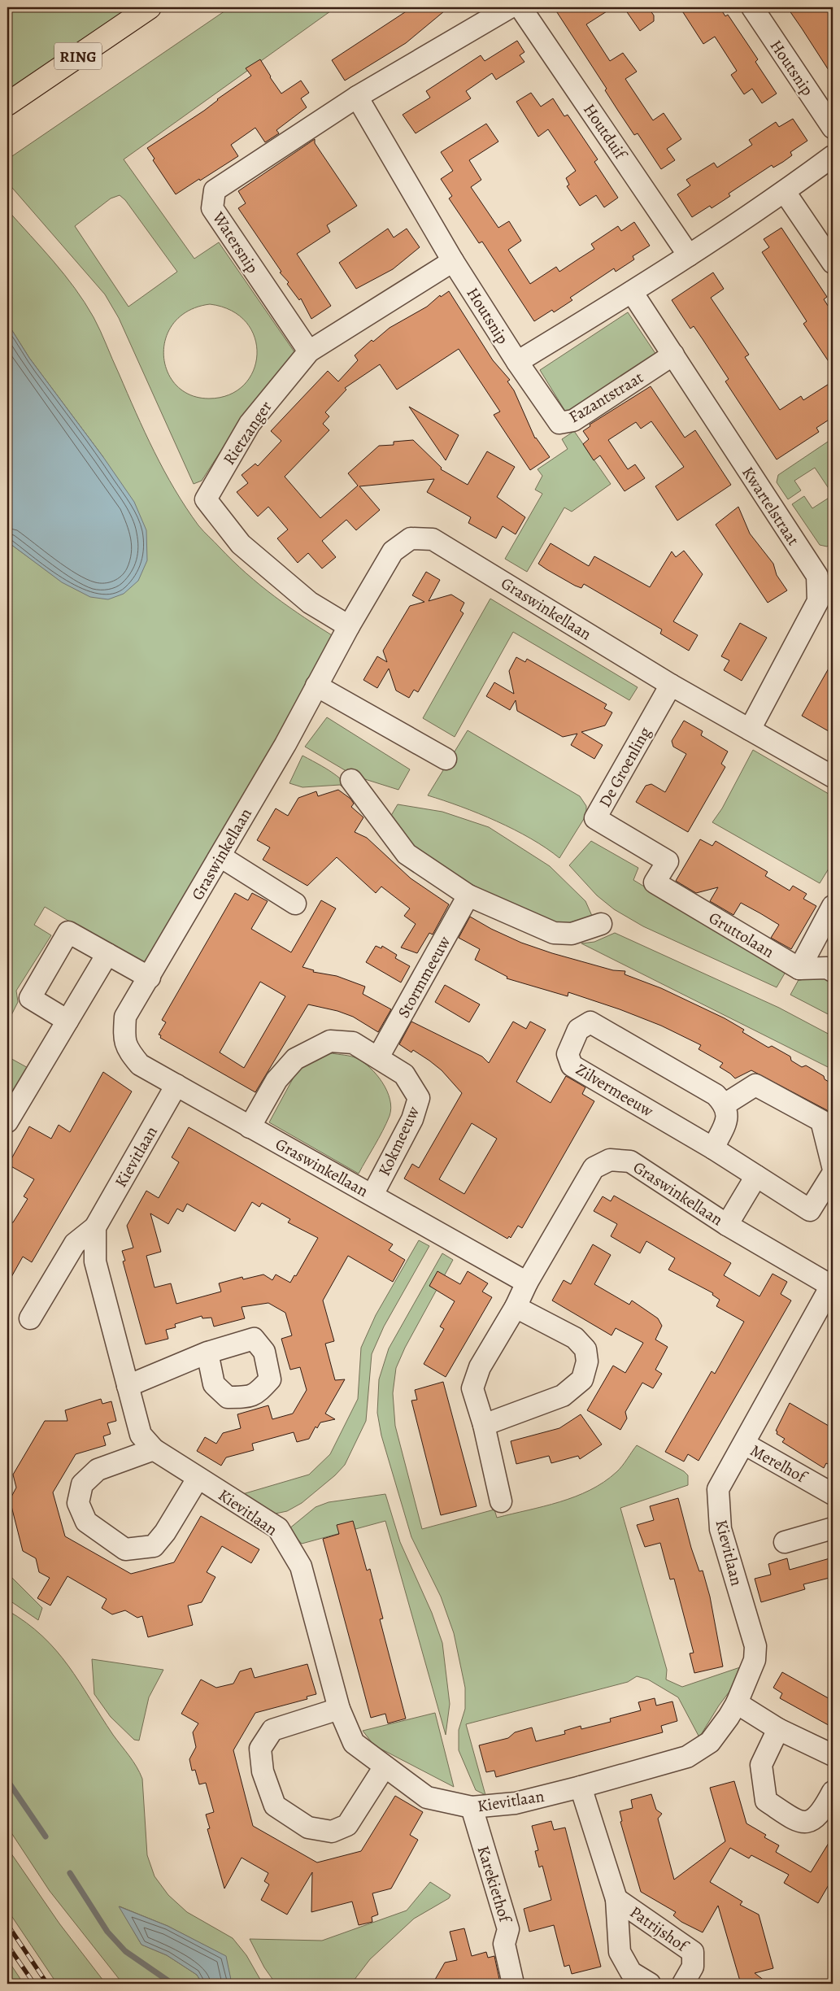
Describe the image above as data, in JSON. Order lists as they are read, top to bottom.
{
  "streets": {
    "main road": ["RING"],
    "street": [
      "Houtsnip",
      "Houtduif",
      "Watersnip",
      "Fazantstraat",
      "Rietzanger",
      "Kwartelstraat",
      "Graswinkellaan",
      "De Groenling",
      "Gruttolaan",
      "Stormmeeuw",
      "Zilvermeeuw",
      "Kokmeeuw",
      "Kievitlaan",
      "Merelhof",
      "Karekiethof",
      "Patrijshof"
    ]
  },
  "crossings": [
    ["Houtsnip", "Houtduif"],
    ["Houtsnip", "Watersnip"],
    ["Houtsnip", "Fazantstraat"],
    ["Houtsnip", "Rietzanger"],
    ["Houtsnip", "Kwartelstraat"],
    ["Watersnip", "Rietzanger"],
    ["Fazantstraat", "Kwartelstraat"],
    ["Rietzanger", "Graswinkellaan"],
    ["Kwartelstraat", "Graswinkellaan"],
    ["Graswinkellaan", "De Groenling"],
    ["Graswinkellaan", "Kokmeeuw"],
    ["Graswinkellaan", "Kievitlaan"],
    ["De Groenling", "Gruttolaan"],
    ["Stormmeeuw", "Kokmeeuw"],
    ["Kievitlaan", "Merelhof"],
    ["Kievitlaan", "Karekiethof"],
    ["Kievitlaan", "Patrijshof"]
  ]
}
